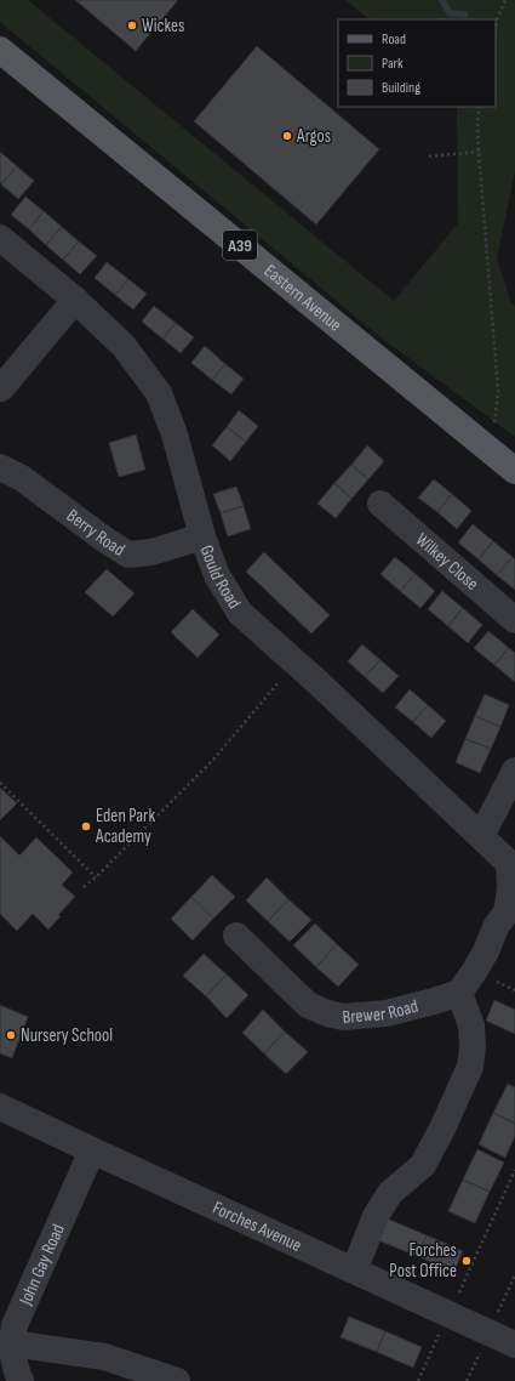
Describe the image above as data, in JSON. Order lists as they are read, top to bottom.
{
  "streets": {
    "main road": ["A39", "Eastern Avenue"],
    "street": [
      "Berry Road",
      "Wilkey Close",
      "Gould Road",
      "Brewer Road",
      "Forches Avenue",
      "John Gay Road"
    ]
  },
  "crossings": [
    ["Berry Road", "Gould Road"],
    ["Forches Avenue", "John Gay Road"]
  ],
  "places": [
    "Wickes",
    "Argos",
    "Eden Park Academy",
    "Nursery School",
    "Forches Post Office"
  ],
  "legend": ["Road", "Park", "Building"]
}
